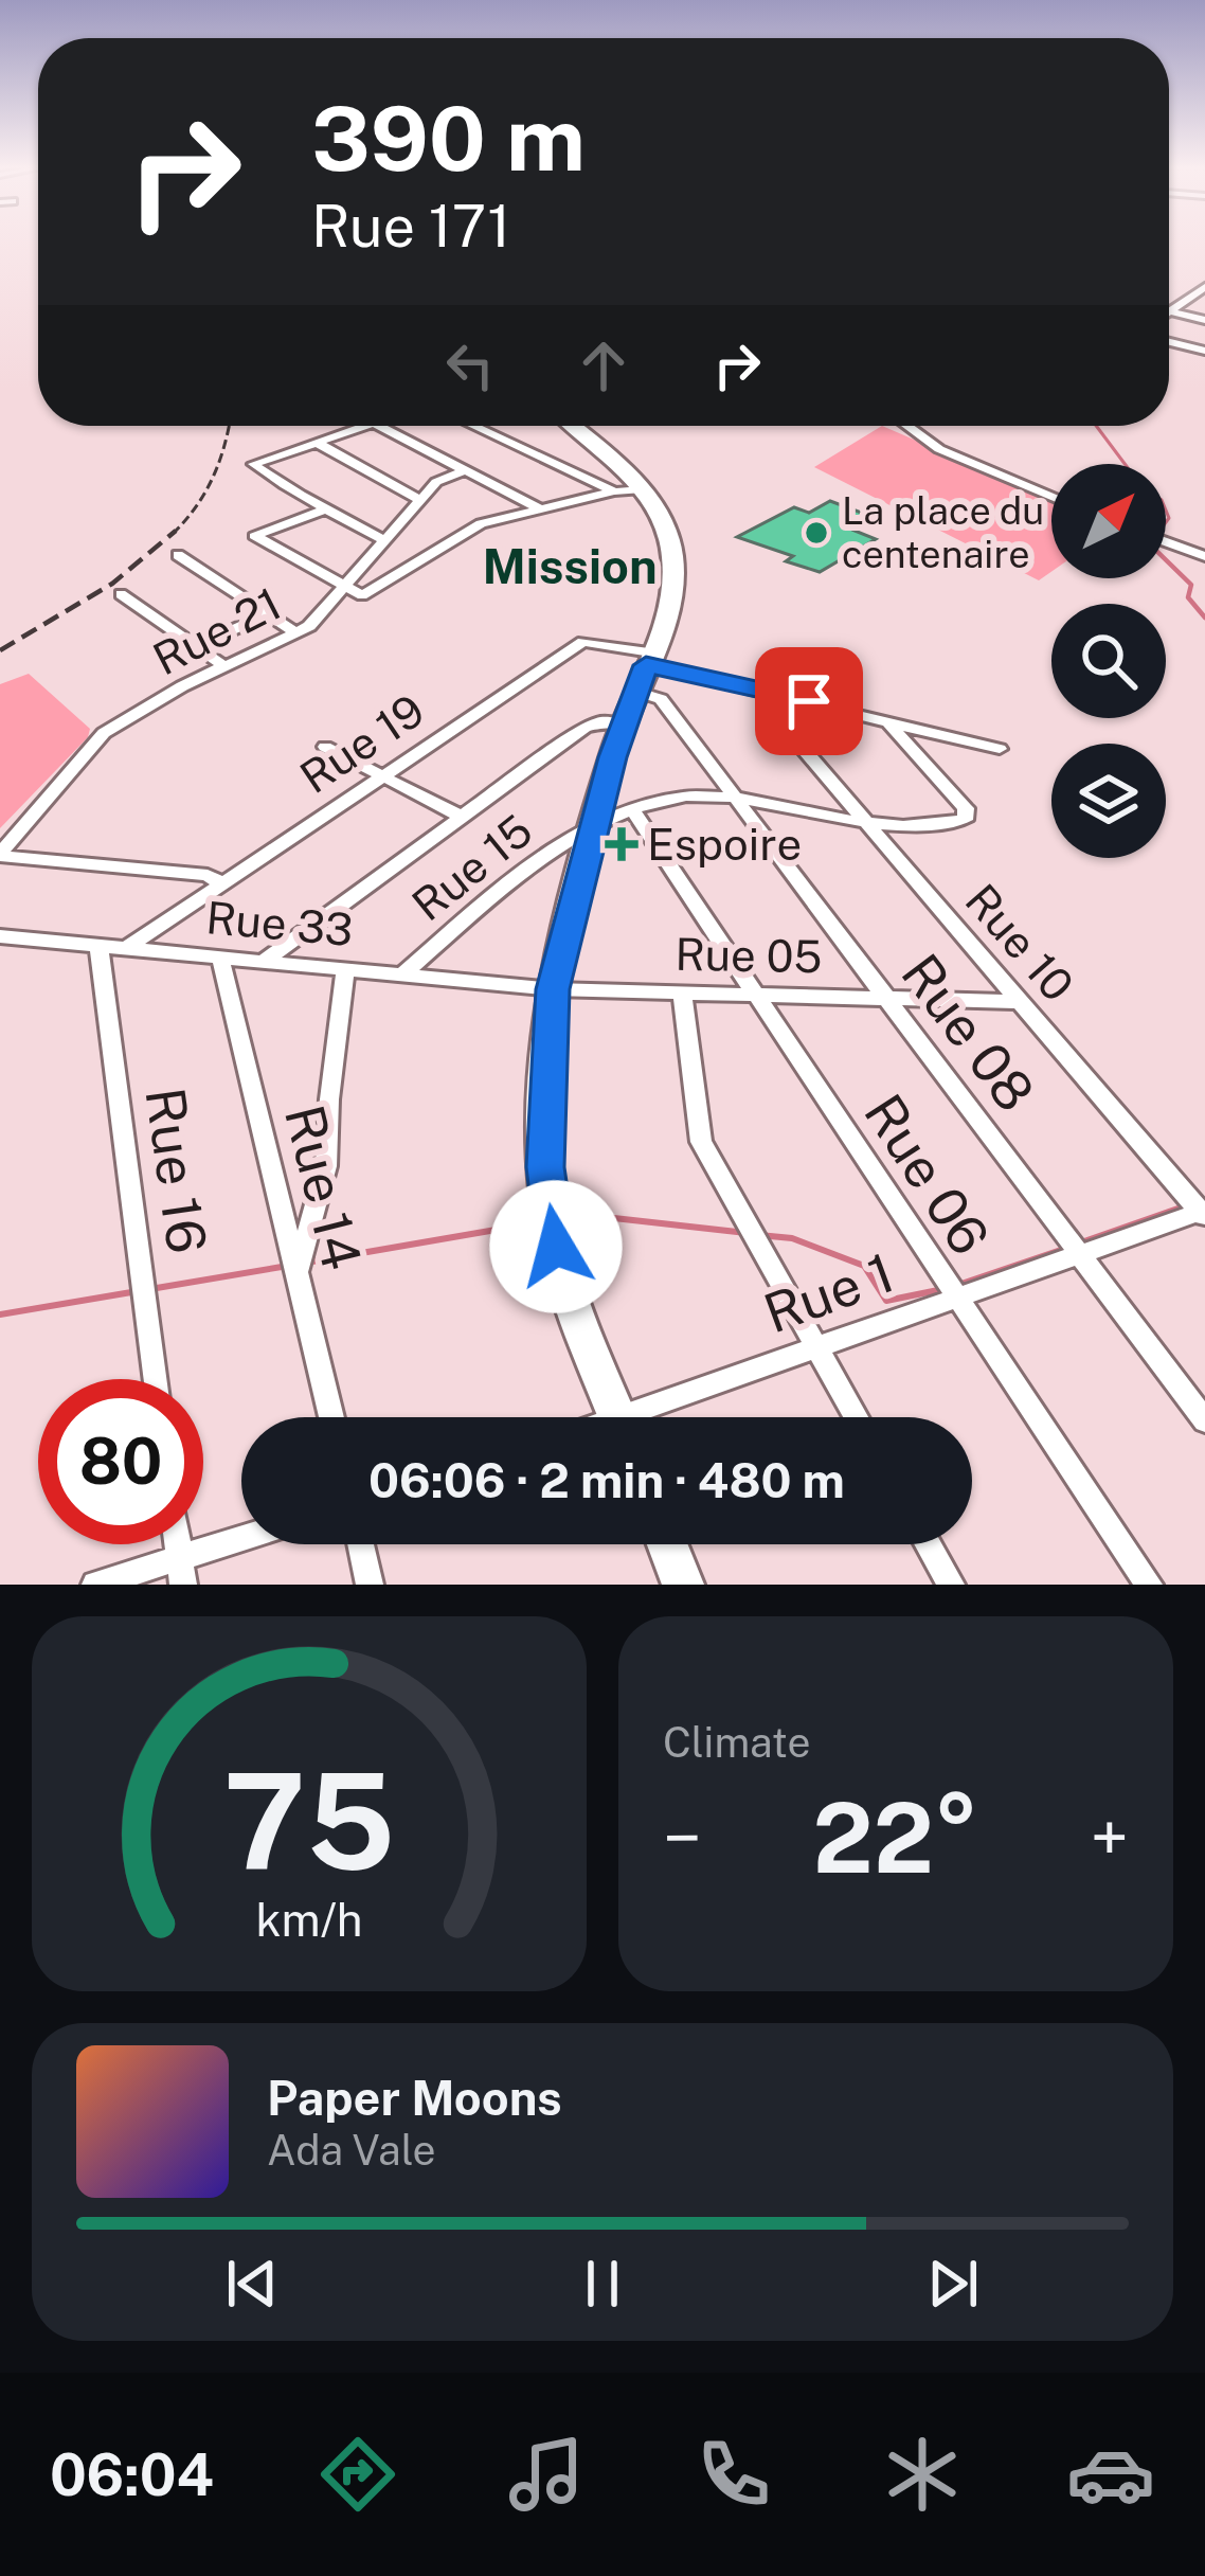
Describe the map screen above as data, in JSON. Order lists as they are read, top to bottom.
{
  "streets": {
    "street": [
      "Rue 21",
      "Rue 19",
      "Rue 15",
      "Rue 33",
      "Rue 10",
      "Rue 05",
      "Rue 08",
      "Rue 16",
      "Rue 06",
      "Rue 14",
      "Rue 1"
    ]
  },
  "crossings": [
    ["Rue 19", "Rue 15"],
    ["Rue 19", "Rue 33"],
    ["Rue 19", "Rue 10"],
    ["Rue 15", "Rue 33"],
    ["Rue 15", "Rue 10"],
    ["Rue 15", "Rue 08"],
    ["Rue 15", "Rue 06"],
    ["Rue 33", "Rue 05"],
    ["Rue 33", "Rue 16"],
    ["Rue 33", "Rue 14"],
    ["Rue 10", "Rue 05"],
    ["Rue 10", "Rue 1"],
    ["Rue 05", "Rue 08"],
    ["Rue 05", "Rue 06"],
    ["Rue 08", "Rue 1"],
    ["Rue 06", "Rue 1"]
  ],
  "districts": ["Mission"],
  "places": {
    "other": ["La place du centenaire"],
    "health": ["Espoire"]
  },
  "north": "top right",
  "page": {
    "turn": ["390 m", "Rue 171"],
    "limit": "80",
    "trip": "06:06 · 2 min · 480 m",
    "tile": "Climate",
    "heat": ["−", "22°", "+"],
    "song": ["Paper Moons", "Ada Vale"],
    "tabs": "06:04",
    "gauge": ["75", "km/h"]
  }
}
